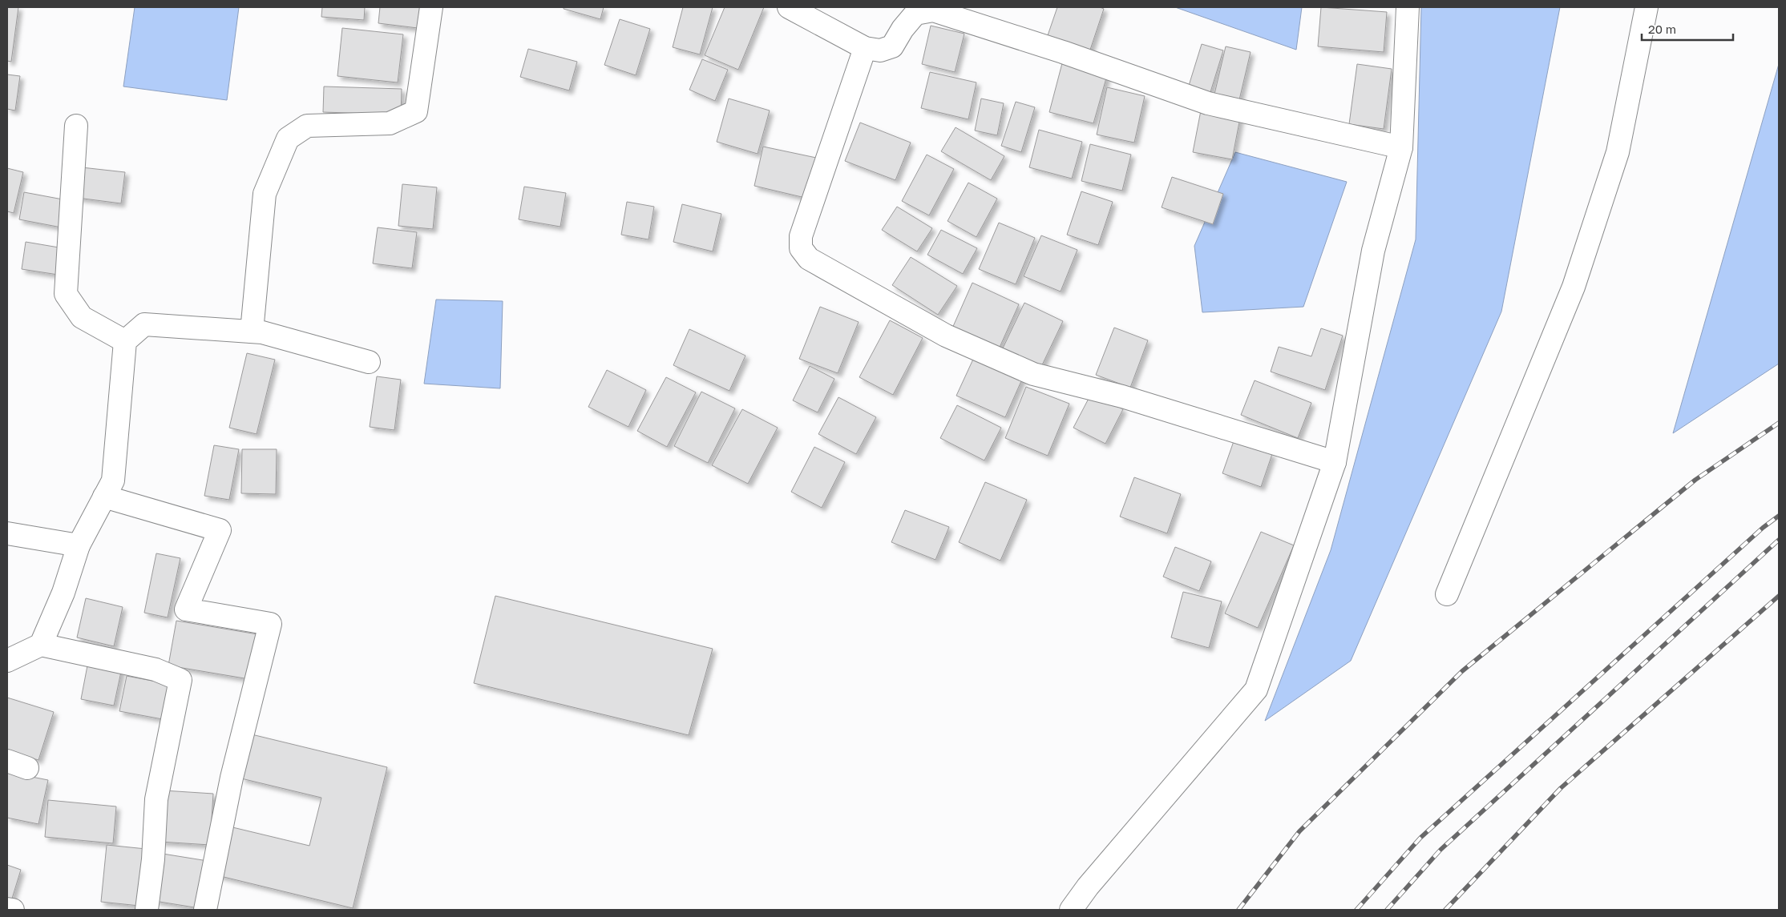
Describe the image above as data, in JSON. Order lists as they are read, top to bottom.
{
  "scale_bar": "20 m"
}
